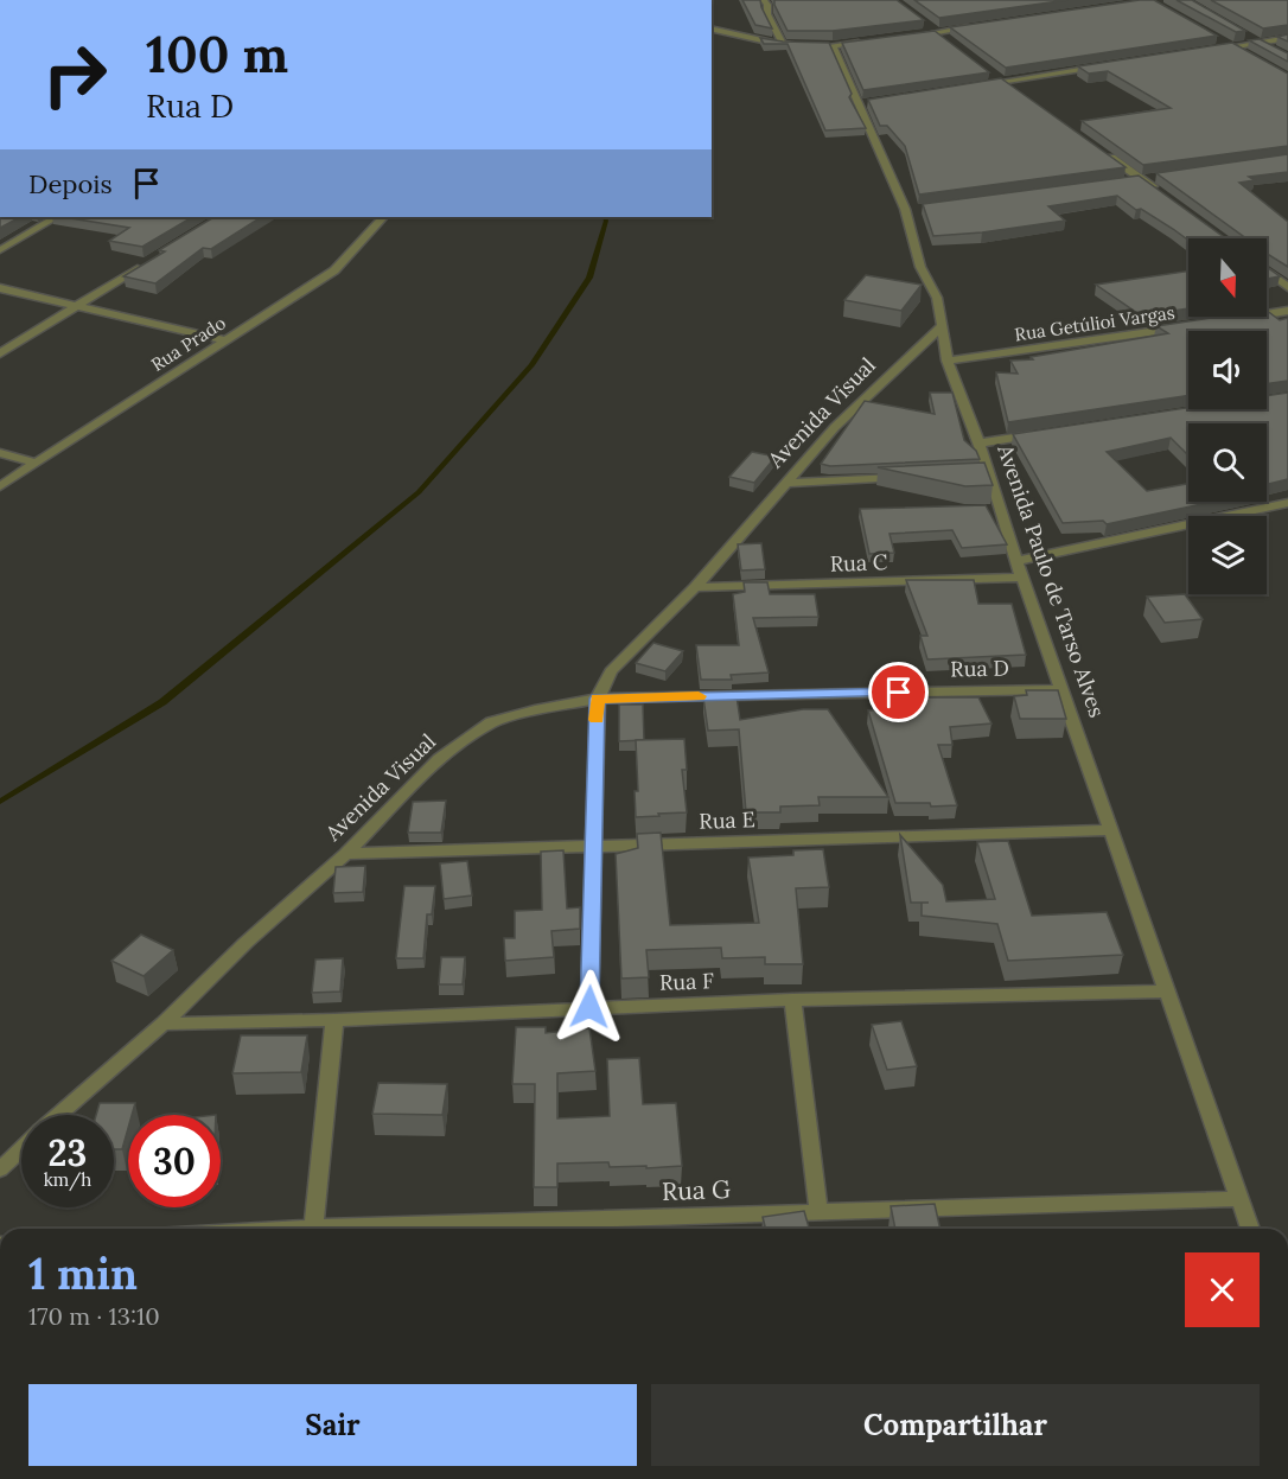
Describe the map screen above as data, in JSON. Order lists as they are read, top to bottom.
{
  "streets": {
    "street": [
      "Rua Getúlioi Vargas",
      "Rua Prado",
      "Avenida Visual",
      "Rua C",
      "Avenida Paulo de Tarso Alves",
      "Rua D",
      "Rua E",
      "Rua F",
      "Rua G"
    ]
  },
  "crossings": [
    ["Rua Getúlioi Vargas", "Avenida Paulo de Tarso Alves"],
    ["Avenida Visual", "Rua C"],
    ["Avenida Visual", "Avenida Paulo de Tarso Alves"],
    ["Avenida Visual", "Rua D"],
    ["Avenida Visual", "Rua E"],
    ["Avenida Visual", "Rua F"],
    ["Rua C", "Avenida Paulo de Tarso Alves"],
    ["Avenida Paulo de Tarso Alves", "Rua D"],
    ["Avenida Paulo de Tarso Alves", "Rua E"],
    ["Avenida Paulo de Tarso Alves", "Rua F"],
    ["Avenida Paulo de Tarso Alves", "Rua G"]
  ],
  "north": "bottom",
  "page": {
    "turn": ["100 m", "Rua D"],
    "then": "Depois",
    "speed": "23 km/h",
    "limit": "30",
    "heading": ["1 min", "170 m · 13:10"],
    "buttons": ["Sair", "Compartilhar"]
  }
}
